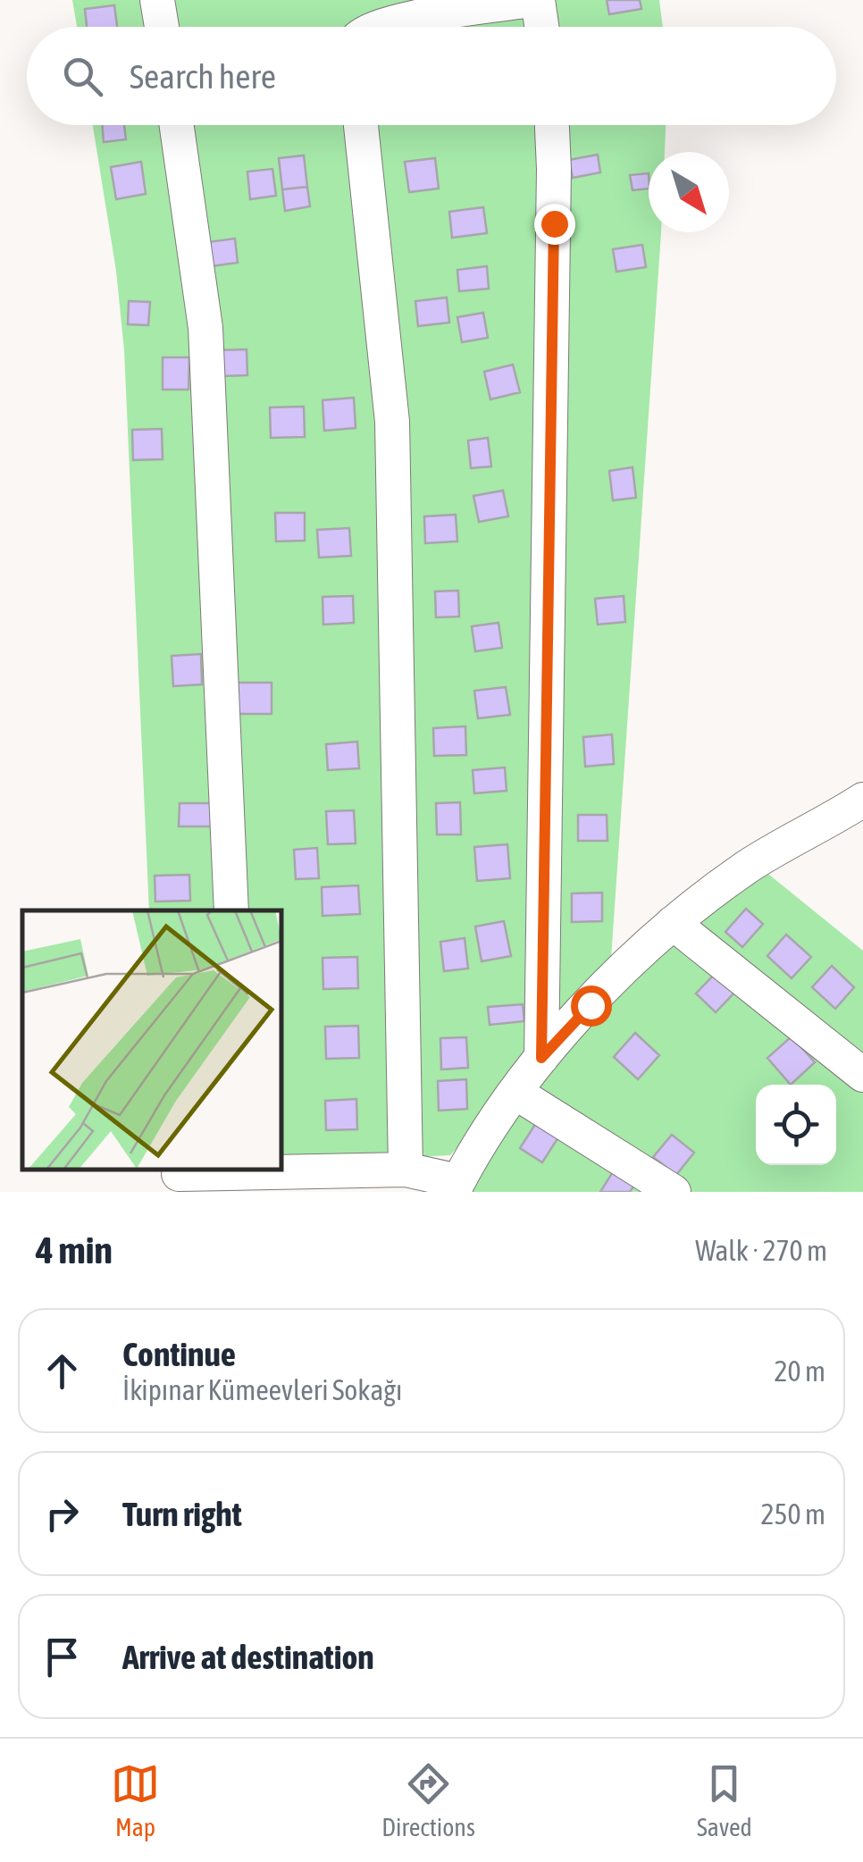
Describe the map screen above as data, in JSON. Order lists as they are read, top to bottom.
{
  "north": "bottom right",
  "page": {
    "search": "Search here",
    "heading": ["4 min", "Walk · 270 m"],
    "list": [
      ["Continue", "İkipınar Kümeevleri Sokağı", "20 m"],
      ["Turn right", "250 m"],
      "Arrive at destination"
    ],
    "nav": ["Map", "Directions", "Saved"]
  }
}
